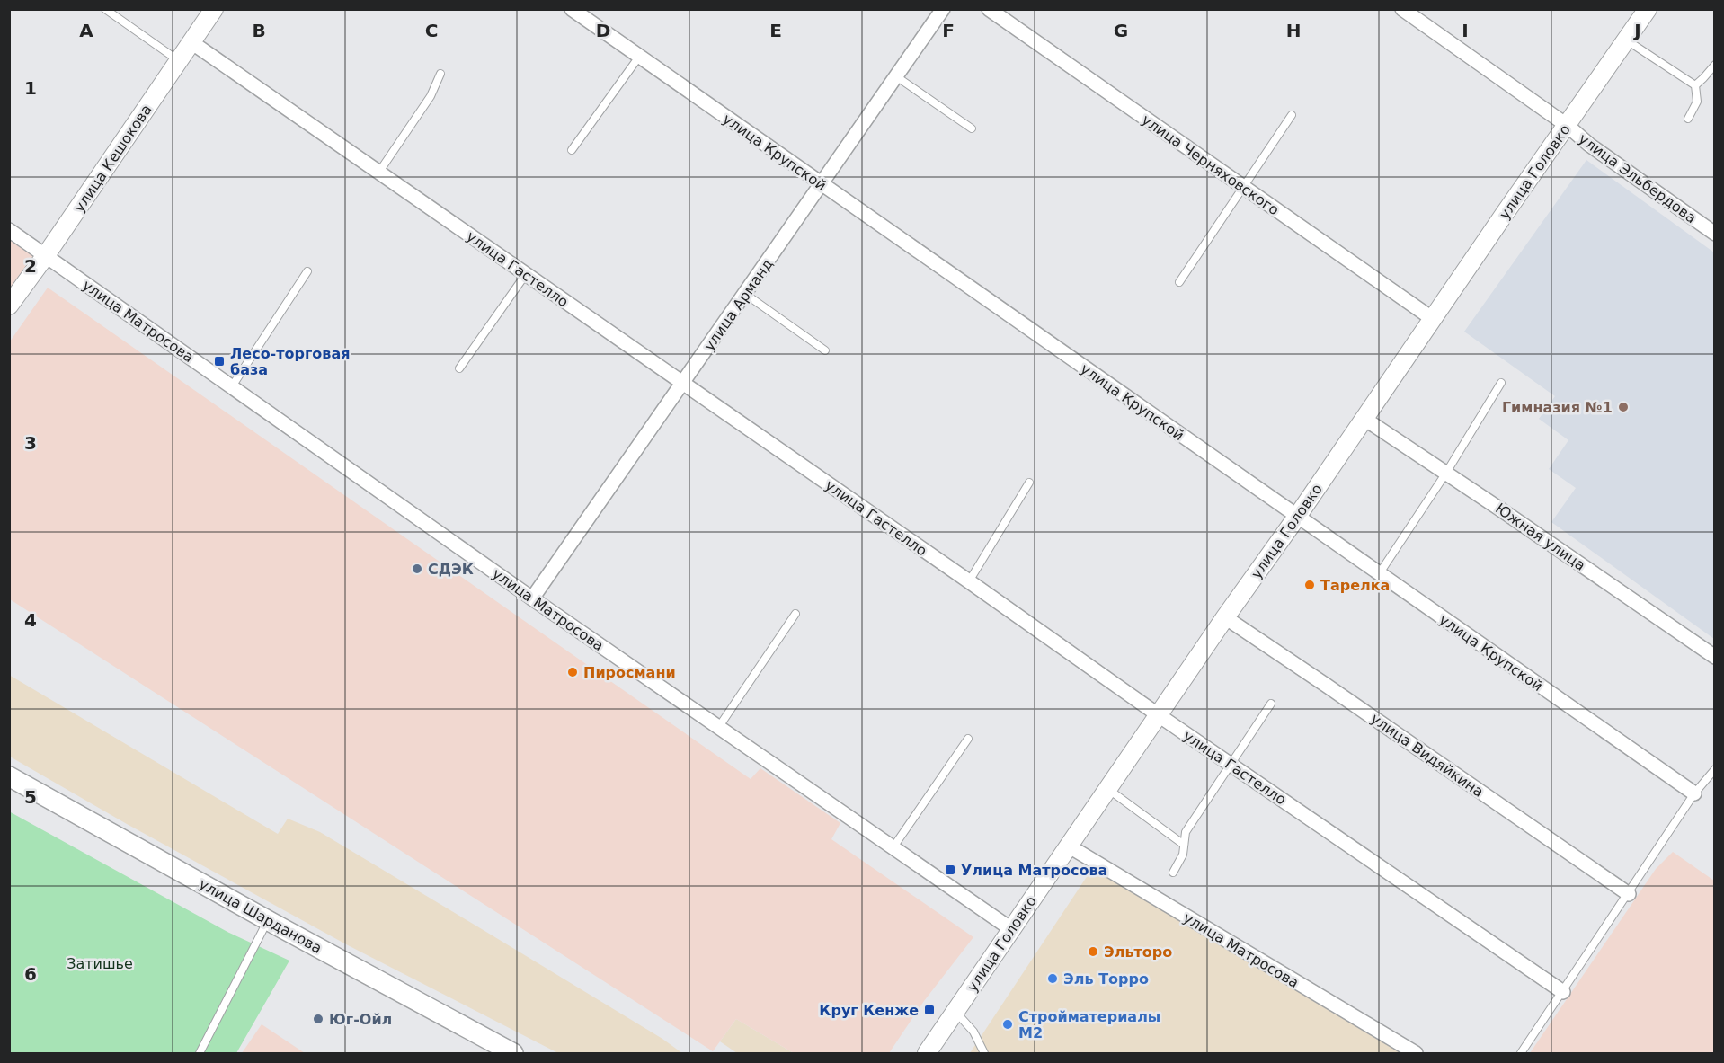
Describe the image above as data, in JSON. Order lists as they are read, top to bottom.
{
  "streets": {
    "main road": ["улица Шарданова"],
    "street": [
      "улица Крупской",
      "улица Кешокова",
      "улица Черняховского",
      "улица Головко",
      "улица Эльбердова",
      "улица Гастелло",
      "улица Арманд",
      "улица Матросова",
      "Южная улица",
      "улица Видяйкина"
    ]
  },
  "crossings": [
    ["улица Крупской", "улица Головко"],
    ["улица Крупской", "улица Арманд"],
    ["улица Кешокова", "улица Гастелло"],
    ["улица Кешокова", "улица Матросова"],
    ["улица Черняховского", "улица Головко"],
    ["улица Головко", "улица Эльбердова"],
    ["улица Головко", "улица Гастелло"],
    ["улица Головко", "улица Матросова"],
    ["улица Головко", "Южная улица"],
    ["улица Головко", "улица Видяйкина"],
    ["улица Гастелло", "улица Арманд"],
    ["улица Арманд", "улица Матросова"]
  ],
  "parks": ["Затишье"],
  "places": {
    "transit": ["Лесо-торговая база", "Улица Матросова", "Круг Кенже"],
    "other": [
      "Гимназия №1",
      "СДЭК",
      "Тарелка",
      "Пиросмани",
      "Эльторо",
      "Эль Торро",
      "Юг-Ойл",
      "Стройматериалы М2"
    ]
  },
  "grid": {
    "columns": [
      "A",
      "B",
      "C",
      "D",
      "E",
      "F",
      "G",
      "H",
      "I",
      "J"
    ],
    "rows": [
      "1",
      "2",
      "3",
      "4",
      "5",
      "6"
    ]
  }
}
